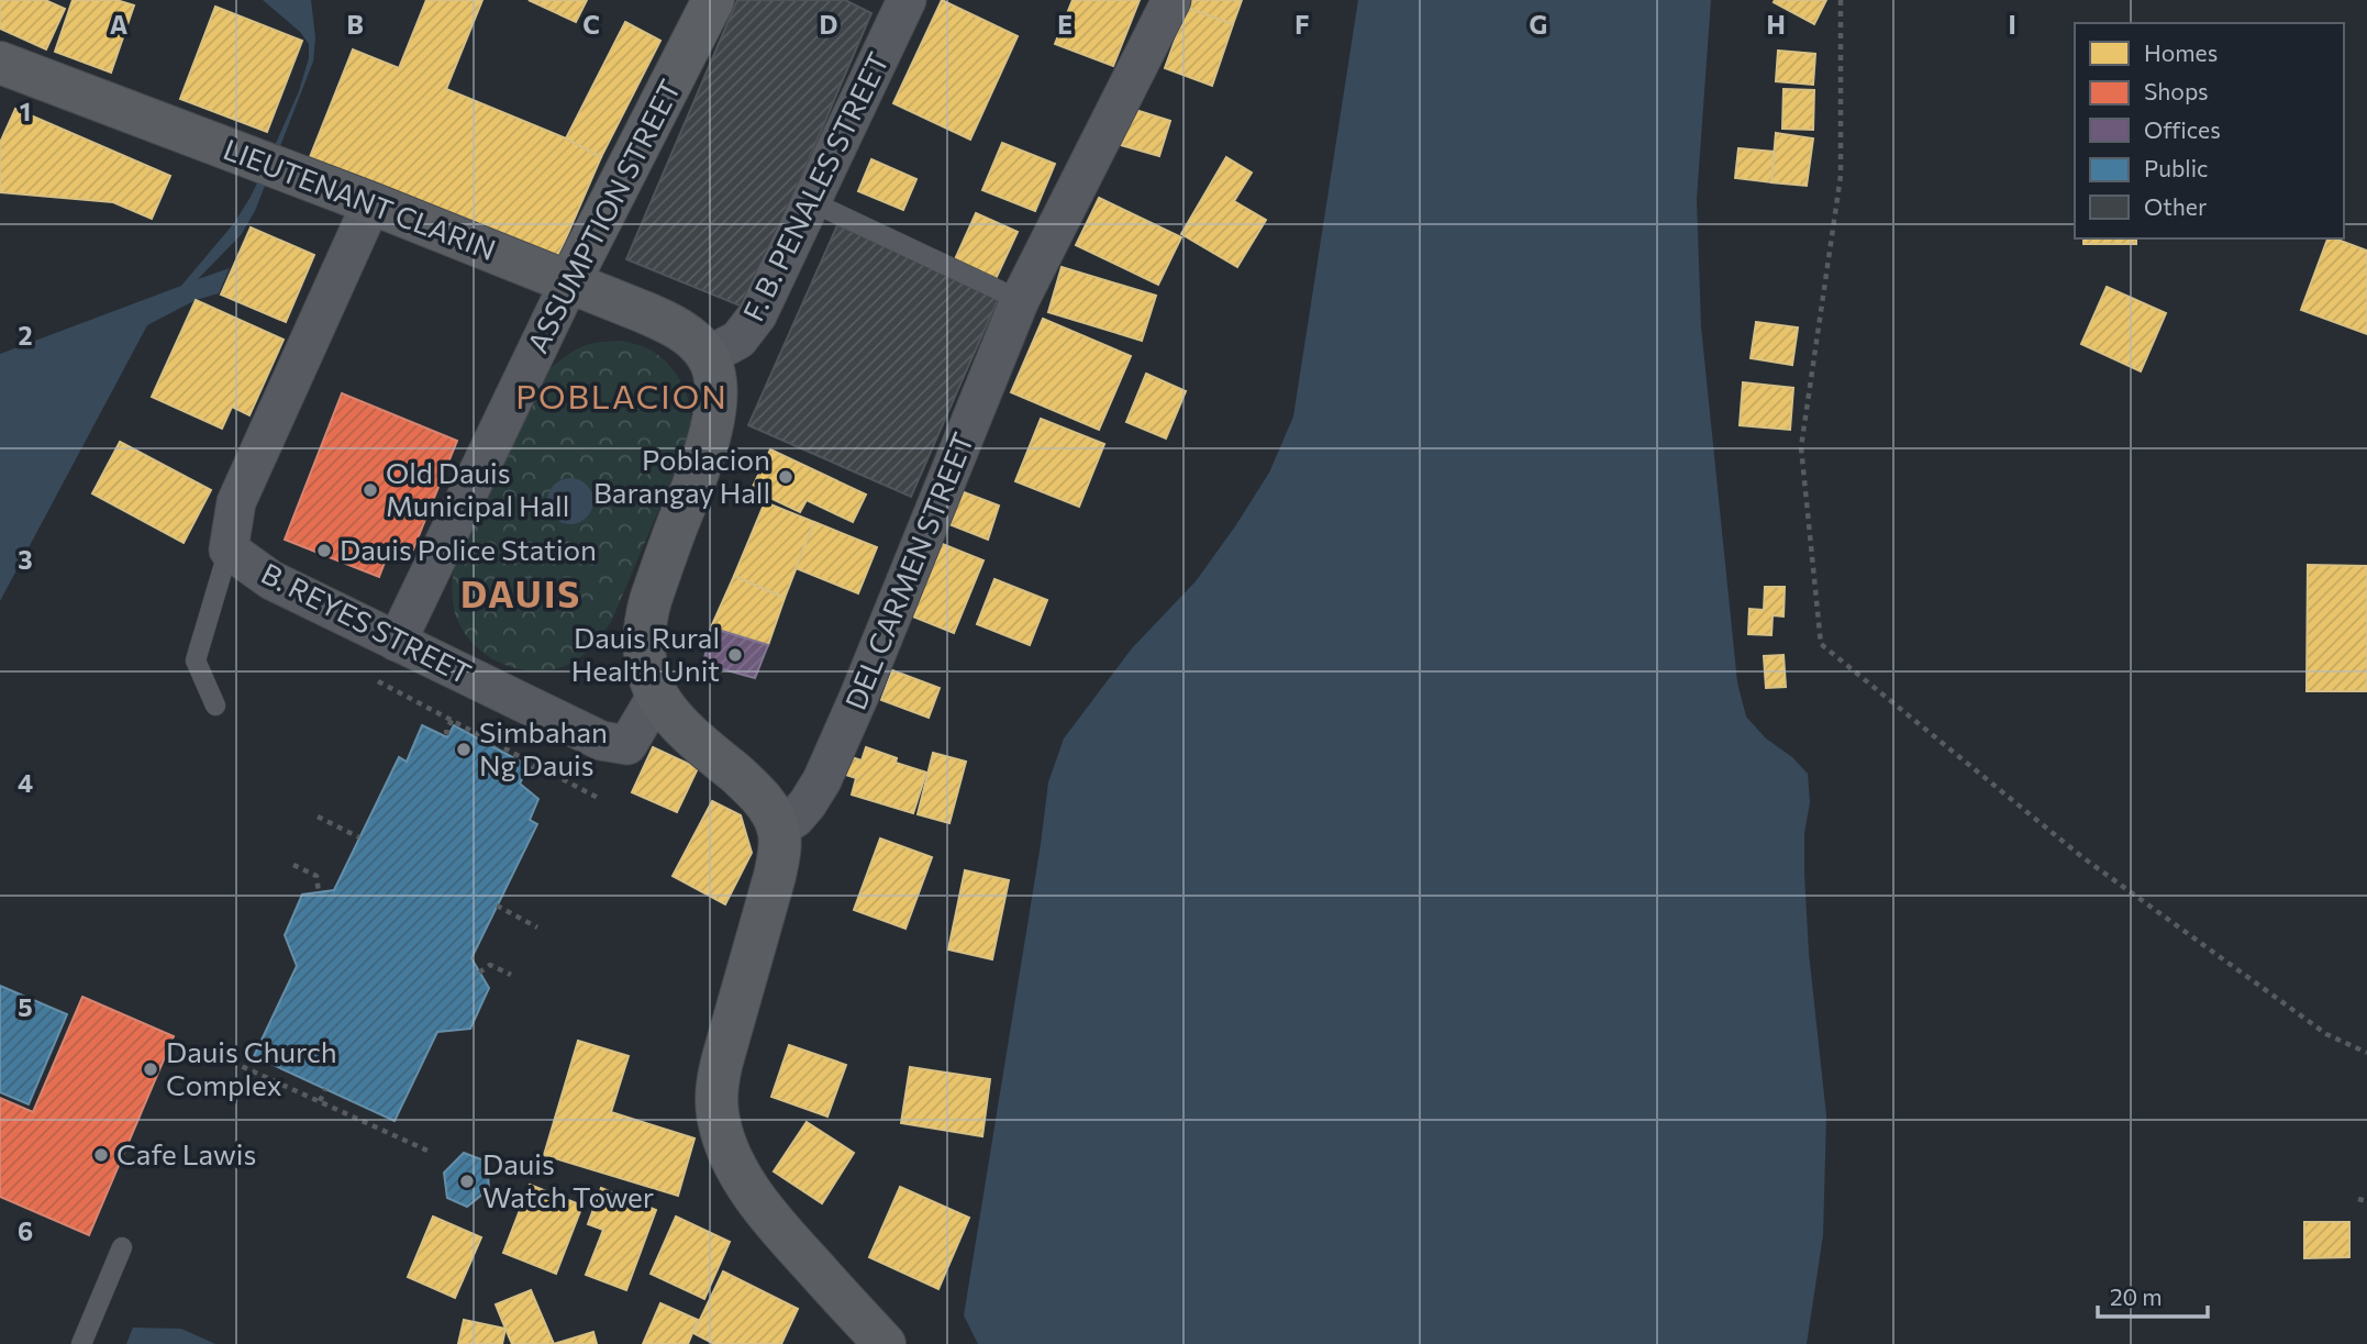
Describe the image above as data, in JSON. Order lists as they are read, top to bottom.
{
  "streets": {
    "main road": ["LIEUTENANT CLARIN", "ASSUMPTION STREET"],
    "street": ["F. B. PENALES STREET", "DEL CARMEN STREET", "B. REYES STREET"]
  },
  "crossings": [
    ["F. B. PENALES STREET", "LIEUTENANT CLARIN"],
    ["LIEUTENANT CLARIN", "ASSUMPTION STREET"],
    ["LIEUTENANT CLARIN", "B. REYES STREET"],
    ["ASSUMPTION STREET", "B. REYES STREET"]
  ],
  "districts": ["POBLACION", "DAUIS"],
  "places": [
    "Poblacion Barangay Hall",
    "Old Dauis Municipal Hall",
    "Dauis Police Station",
    "Dauis Rural Health Unit",
    "Simbahan Ng Dauis",
    "Dauis Church Complex",
    "Cafe Lawis",
    "Dauis Watch Tower"
  ],
  "legend": [
    "Homes",
    "Shops",
    "Offices",
    "Public",
    "Other"
  ],
  "scale_bar": "20 m",
  "grid": {
    "columns": [
      "A",
      "B",
      "C",
      "D",
      "E",
      "F",
      "G",
      "H",
      "I"
    ],
    "rows": [
      "1",
      "2",
      "3",
      "4",
      "5",
      "6"
    ]
  }
}
